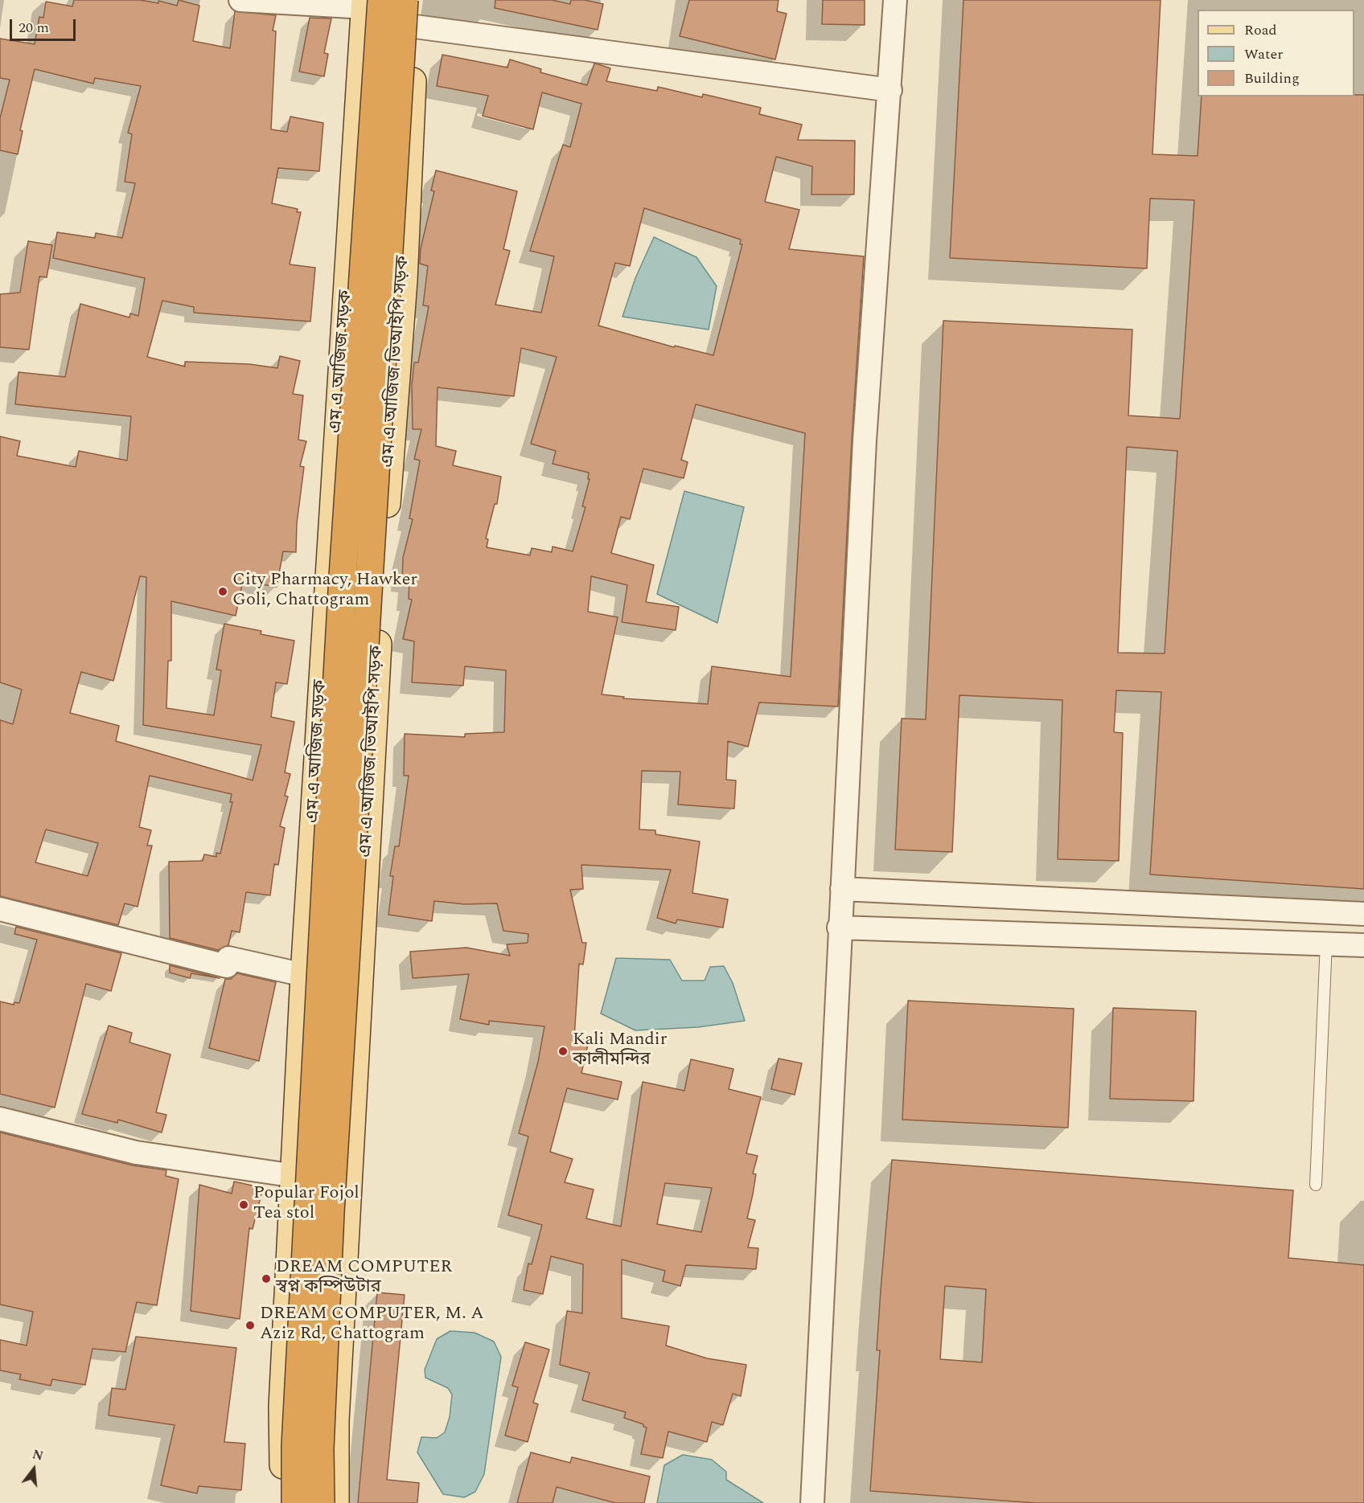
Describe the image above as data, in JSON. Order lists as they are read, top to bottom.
{
  "streets": {
    "main road": ["এম এ আজিজ সড়ক", "এম এ আজিজ ভিআইপি সড়ক"]
  },
  "places": [
    "City Pharmacy, Hawker Goli, Chattogram",
    "Kali Mandir কালীমন্দির",
    "Popular Fojol Tea stol",
    "DREAM COMPUTER স্বপ্ন কম্পিউটার",
    "DREAM COMPUTER, M. A Aziz Rd, Chattogram"
  ],
  "legend": ["Road", "Water", "Building"],
  "scale_bar": "20 m",
  "north": "top"
}
